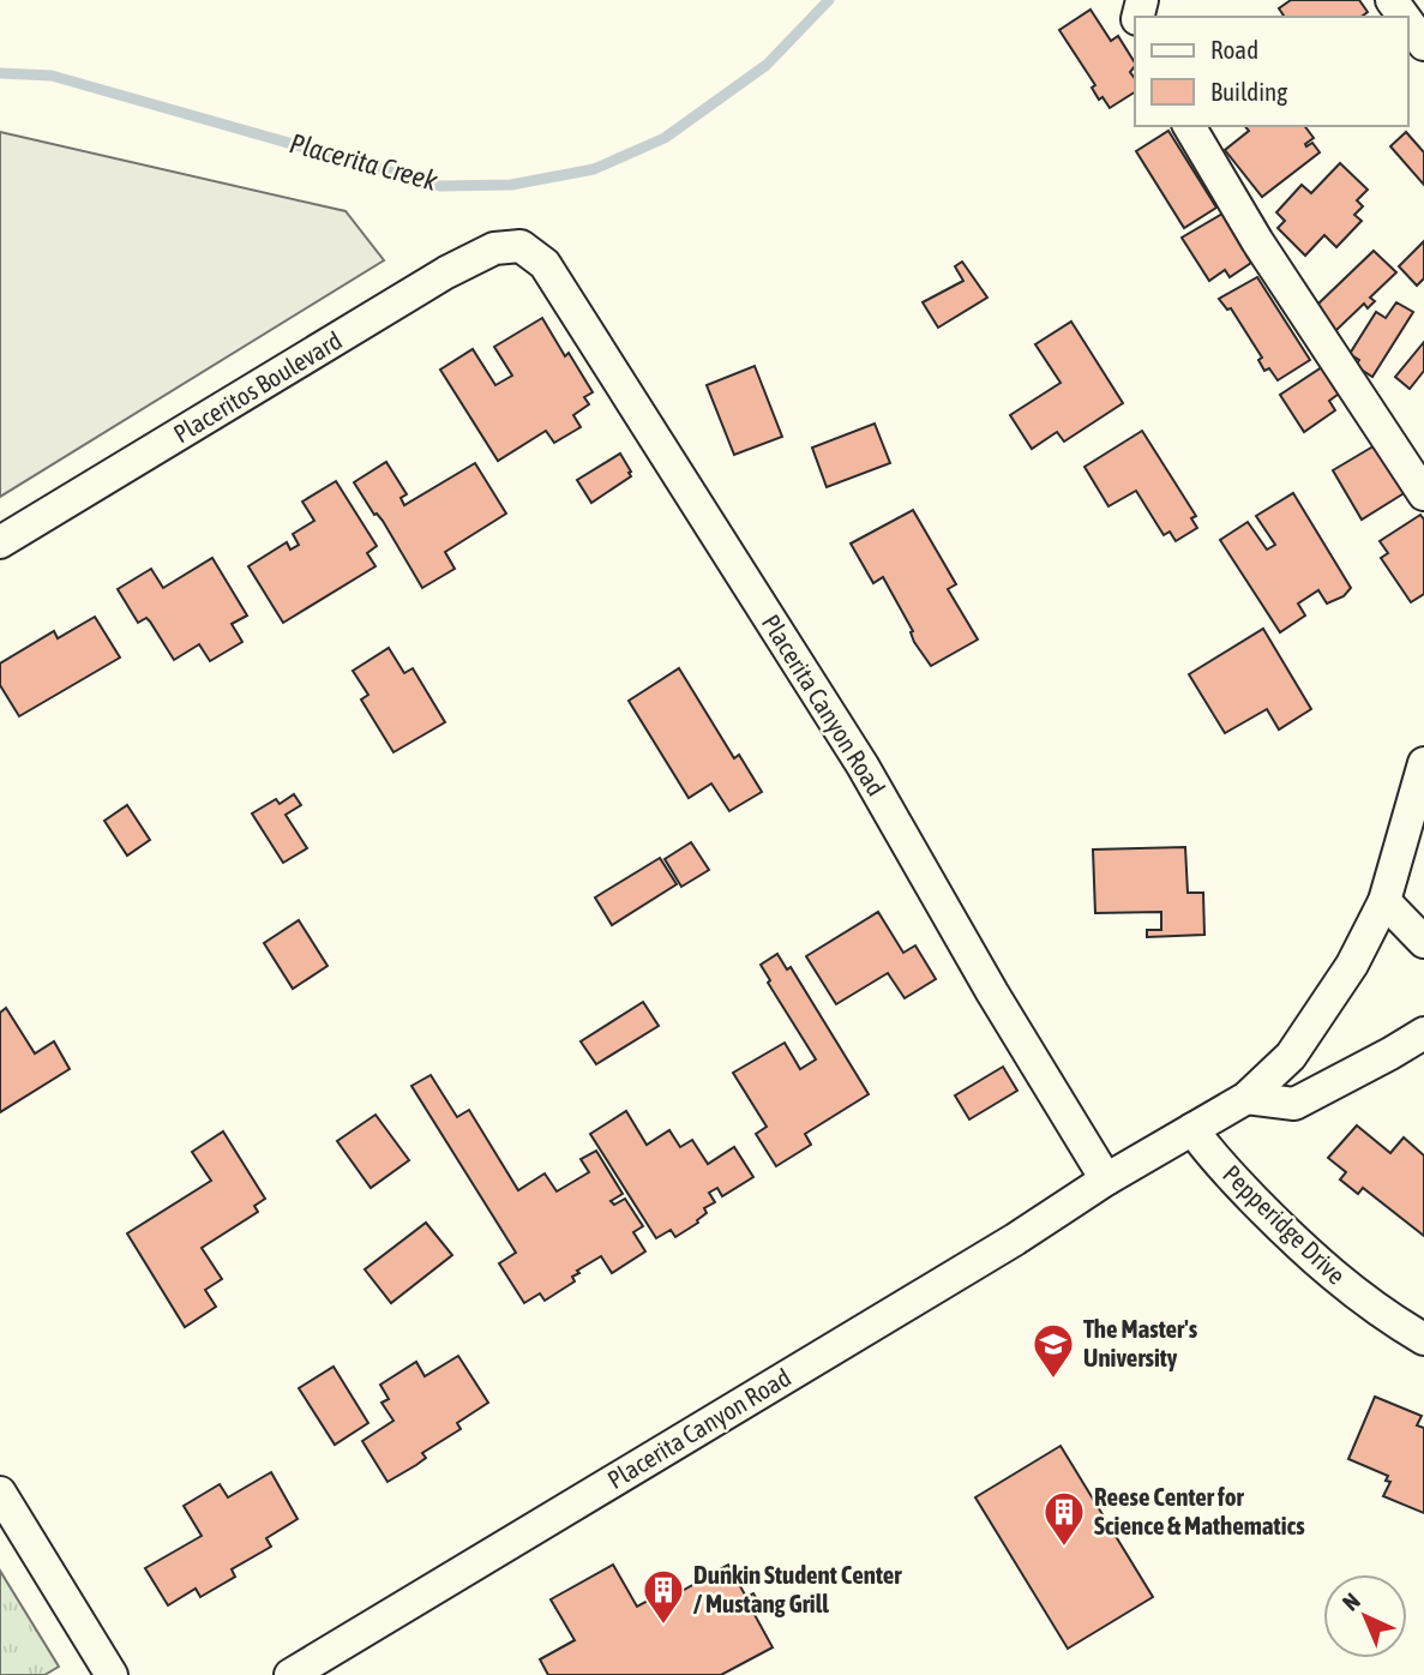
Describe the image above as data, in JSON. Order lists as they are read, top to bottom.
{
  "streets": {
    "street": ["Placeritos Boulevard", "Placerita Canyon Road", "Pepperidge Drive"]
  },
  "crossings": [
    ["Placeritos Boulevard", "Placerita Canyon Road"],
    ["Placerita Canyon Road", "Pepperidge Drive"]
  ],
  "water": ["Placerita Creek"],
  "places": {
    "school or university": ["The Master's University"],
    "building": ["Reese Center for Science & Mathematics", "Dunkin Student Center / Mustang Grill"]
  },
  "legend": ["Road", "Building"],
  "north": "top left"
}
